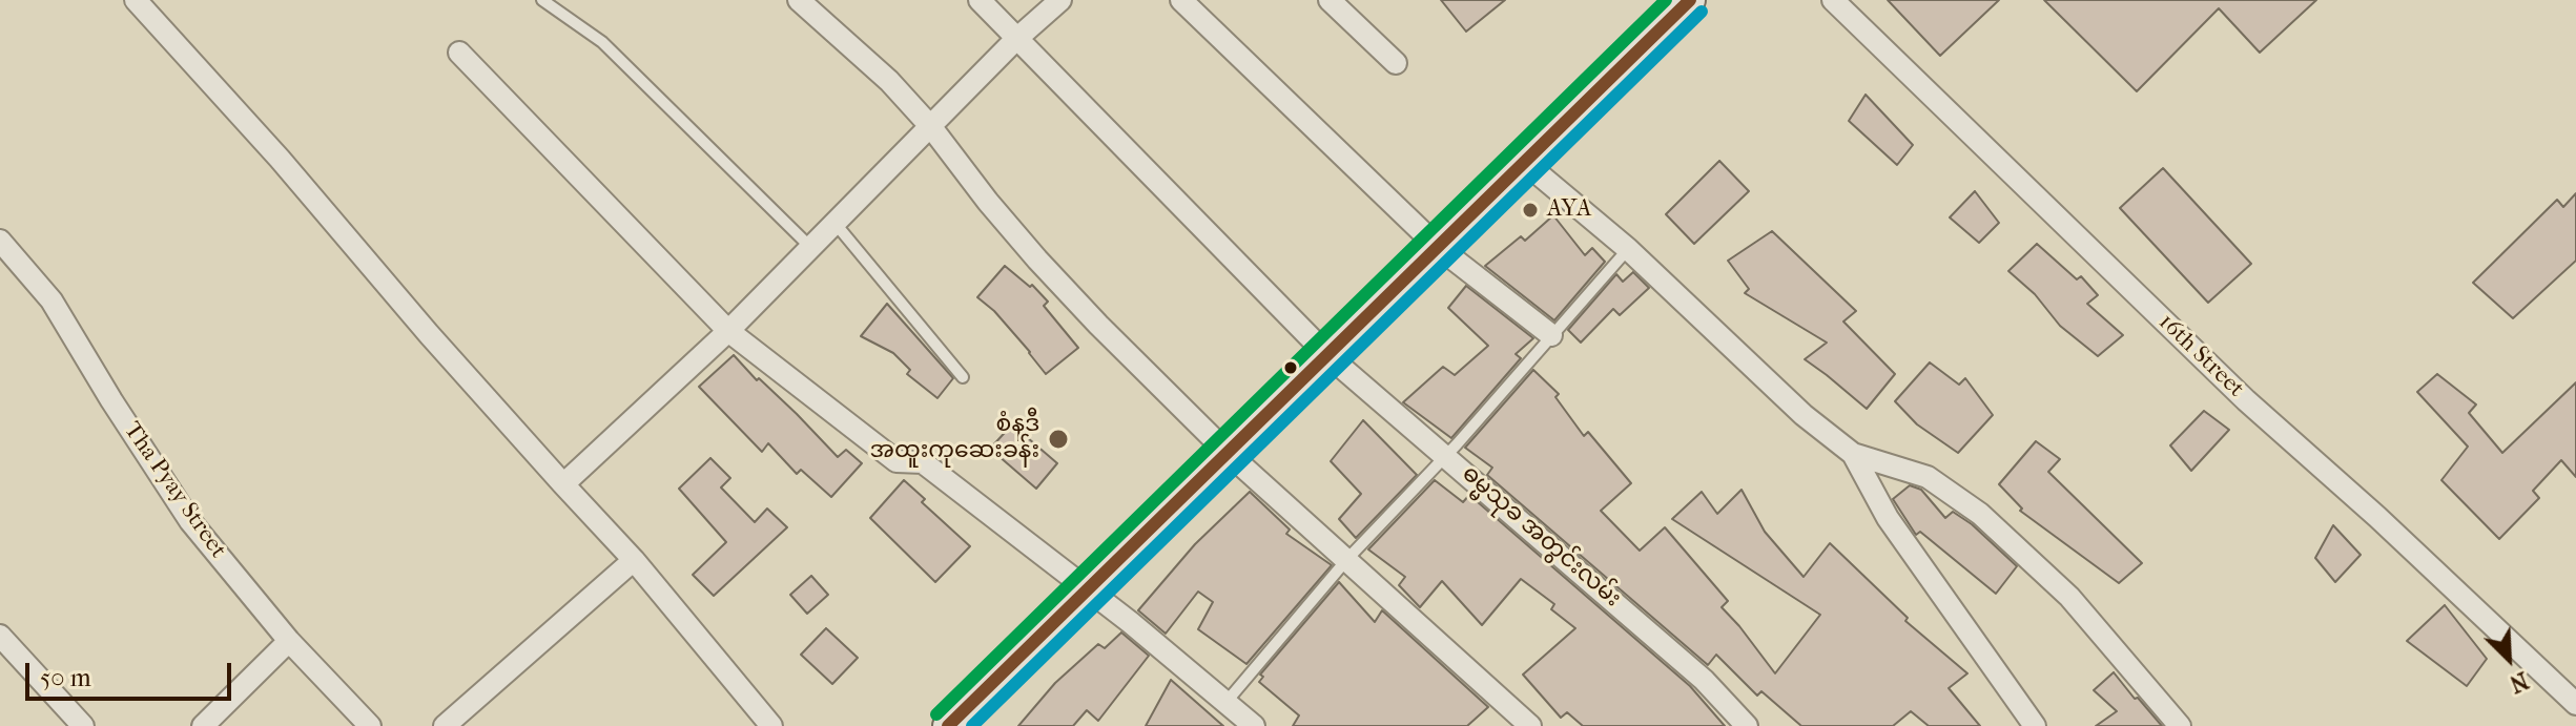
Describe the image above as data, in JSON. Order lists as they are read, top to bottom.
{
  "streets": {
    "street": ["16th Street", "Tha Pyay Street", "ဓမ္မသုခ အတွင်းလမ်း"]
  },
  "places": ["AYA", "စံနဒီ အထူးကုဆေးခန်း"],
  "scale_bar": "50 m",
  "north": "bottom right"
}
